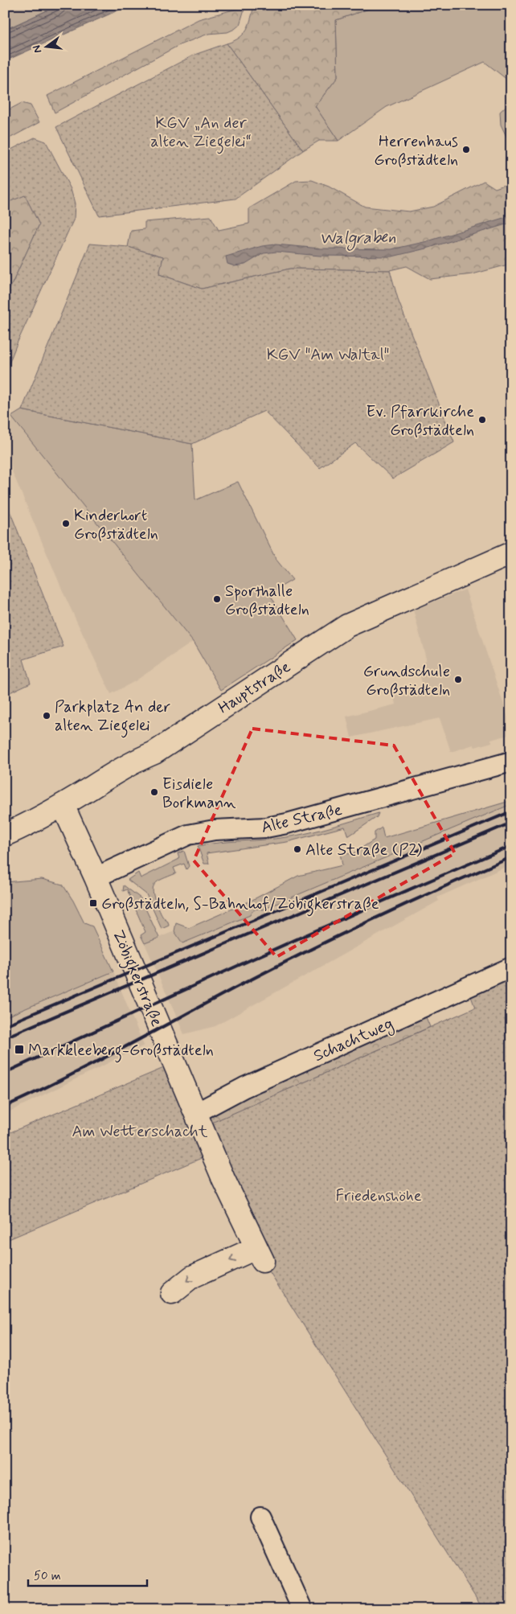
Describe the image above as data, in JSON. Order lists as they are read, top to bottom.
{
  "streets": {
    "main road": ["Hauptstraße", "Zöbigkerstraße"],
    "street": ["Alte Straße", "Schachtweg"]
  },
  "crossings": [
    ["Hauptstraße", "Zöbigkerstraße"],
    ["Alte Straße", "Zöbigkerstraße"],
    ["Zöbigkerstraße", "Schachtweg"]
  ],
  "water": ["Walgraben"],
  "parks": [
    "KGV „An der alten Ziegelei“",
    "KGV \"Am Waltal\"",
    "Am Wetterschacht",
    "Friedenshöhe"
  ],
  "places": {
    "other": [
      "Herrenhaus Großstädteln",
      "Ev. Pfarrkirche Großstädteln",
      "Kinderhort Großstädteln",
      "Sporthalle Großstädteln",
      "Grundschule Großstädteln",
      "Parkplatz An der alten Ziegelei",
      "Eisdiele Borkmann",
      "Alte Straße (P2)"
    ],
    "transit": ["Großstädteln, S-Bahnhof/Zöbigkerstraße", "Markkleeberg-Großstädteln"]
  },
  "scale_bar": "50 m",
  "north": "left"
}
